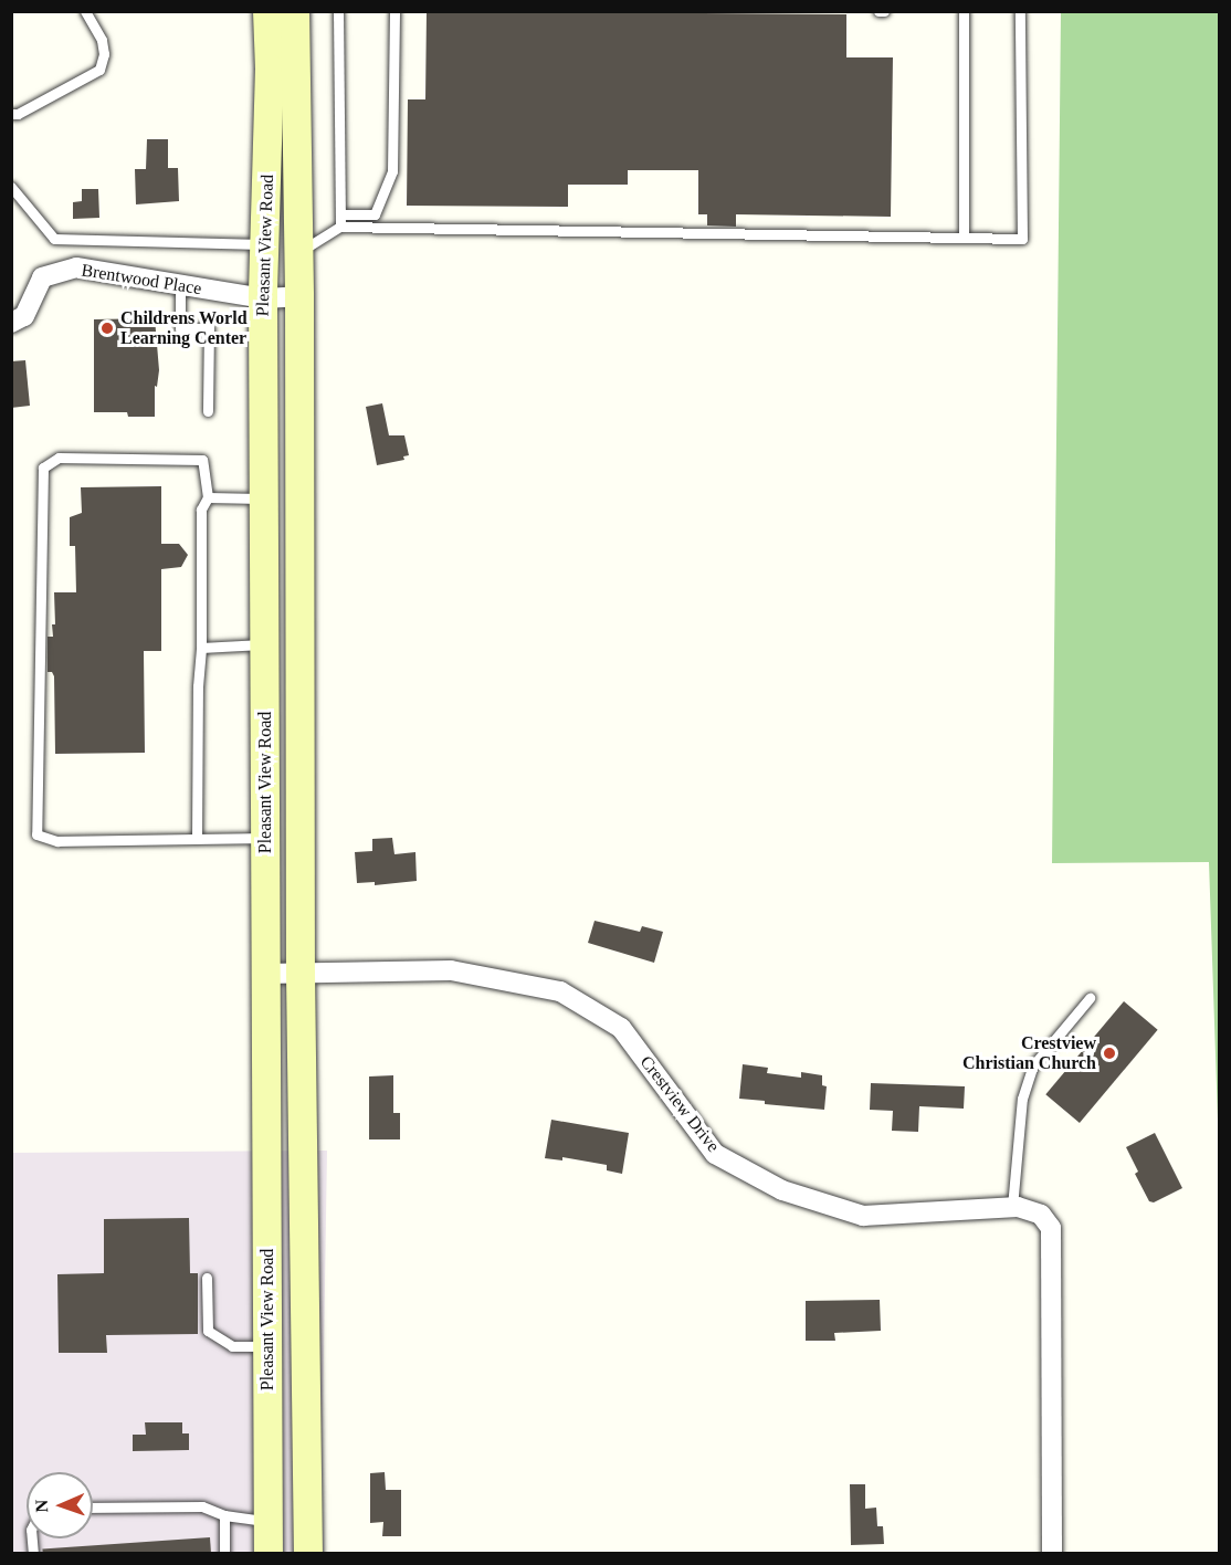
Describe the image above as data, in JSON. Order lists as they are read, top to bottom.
{
  "streets": {
    "main road": ["Pleasant View Road"],
    "street": ["Brentwood Place", "Crestview Drive"]
  },
  "crossings": [
    ["Pleasant View Road", "Brentwood Place"],
    ["Pleasant View Road", "Crestview Drive"]
  ],
  "places": ["Childrens World Learning Center", "Crestview Christian Church"],
  "north": "left"
}
